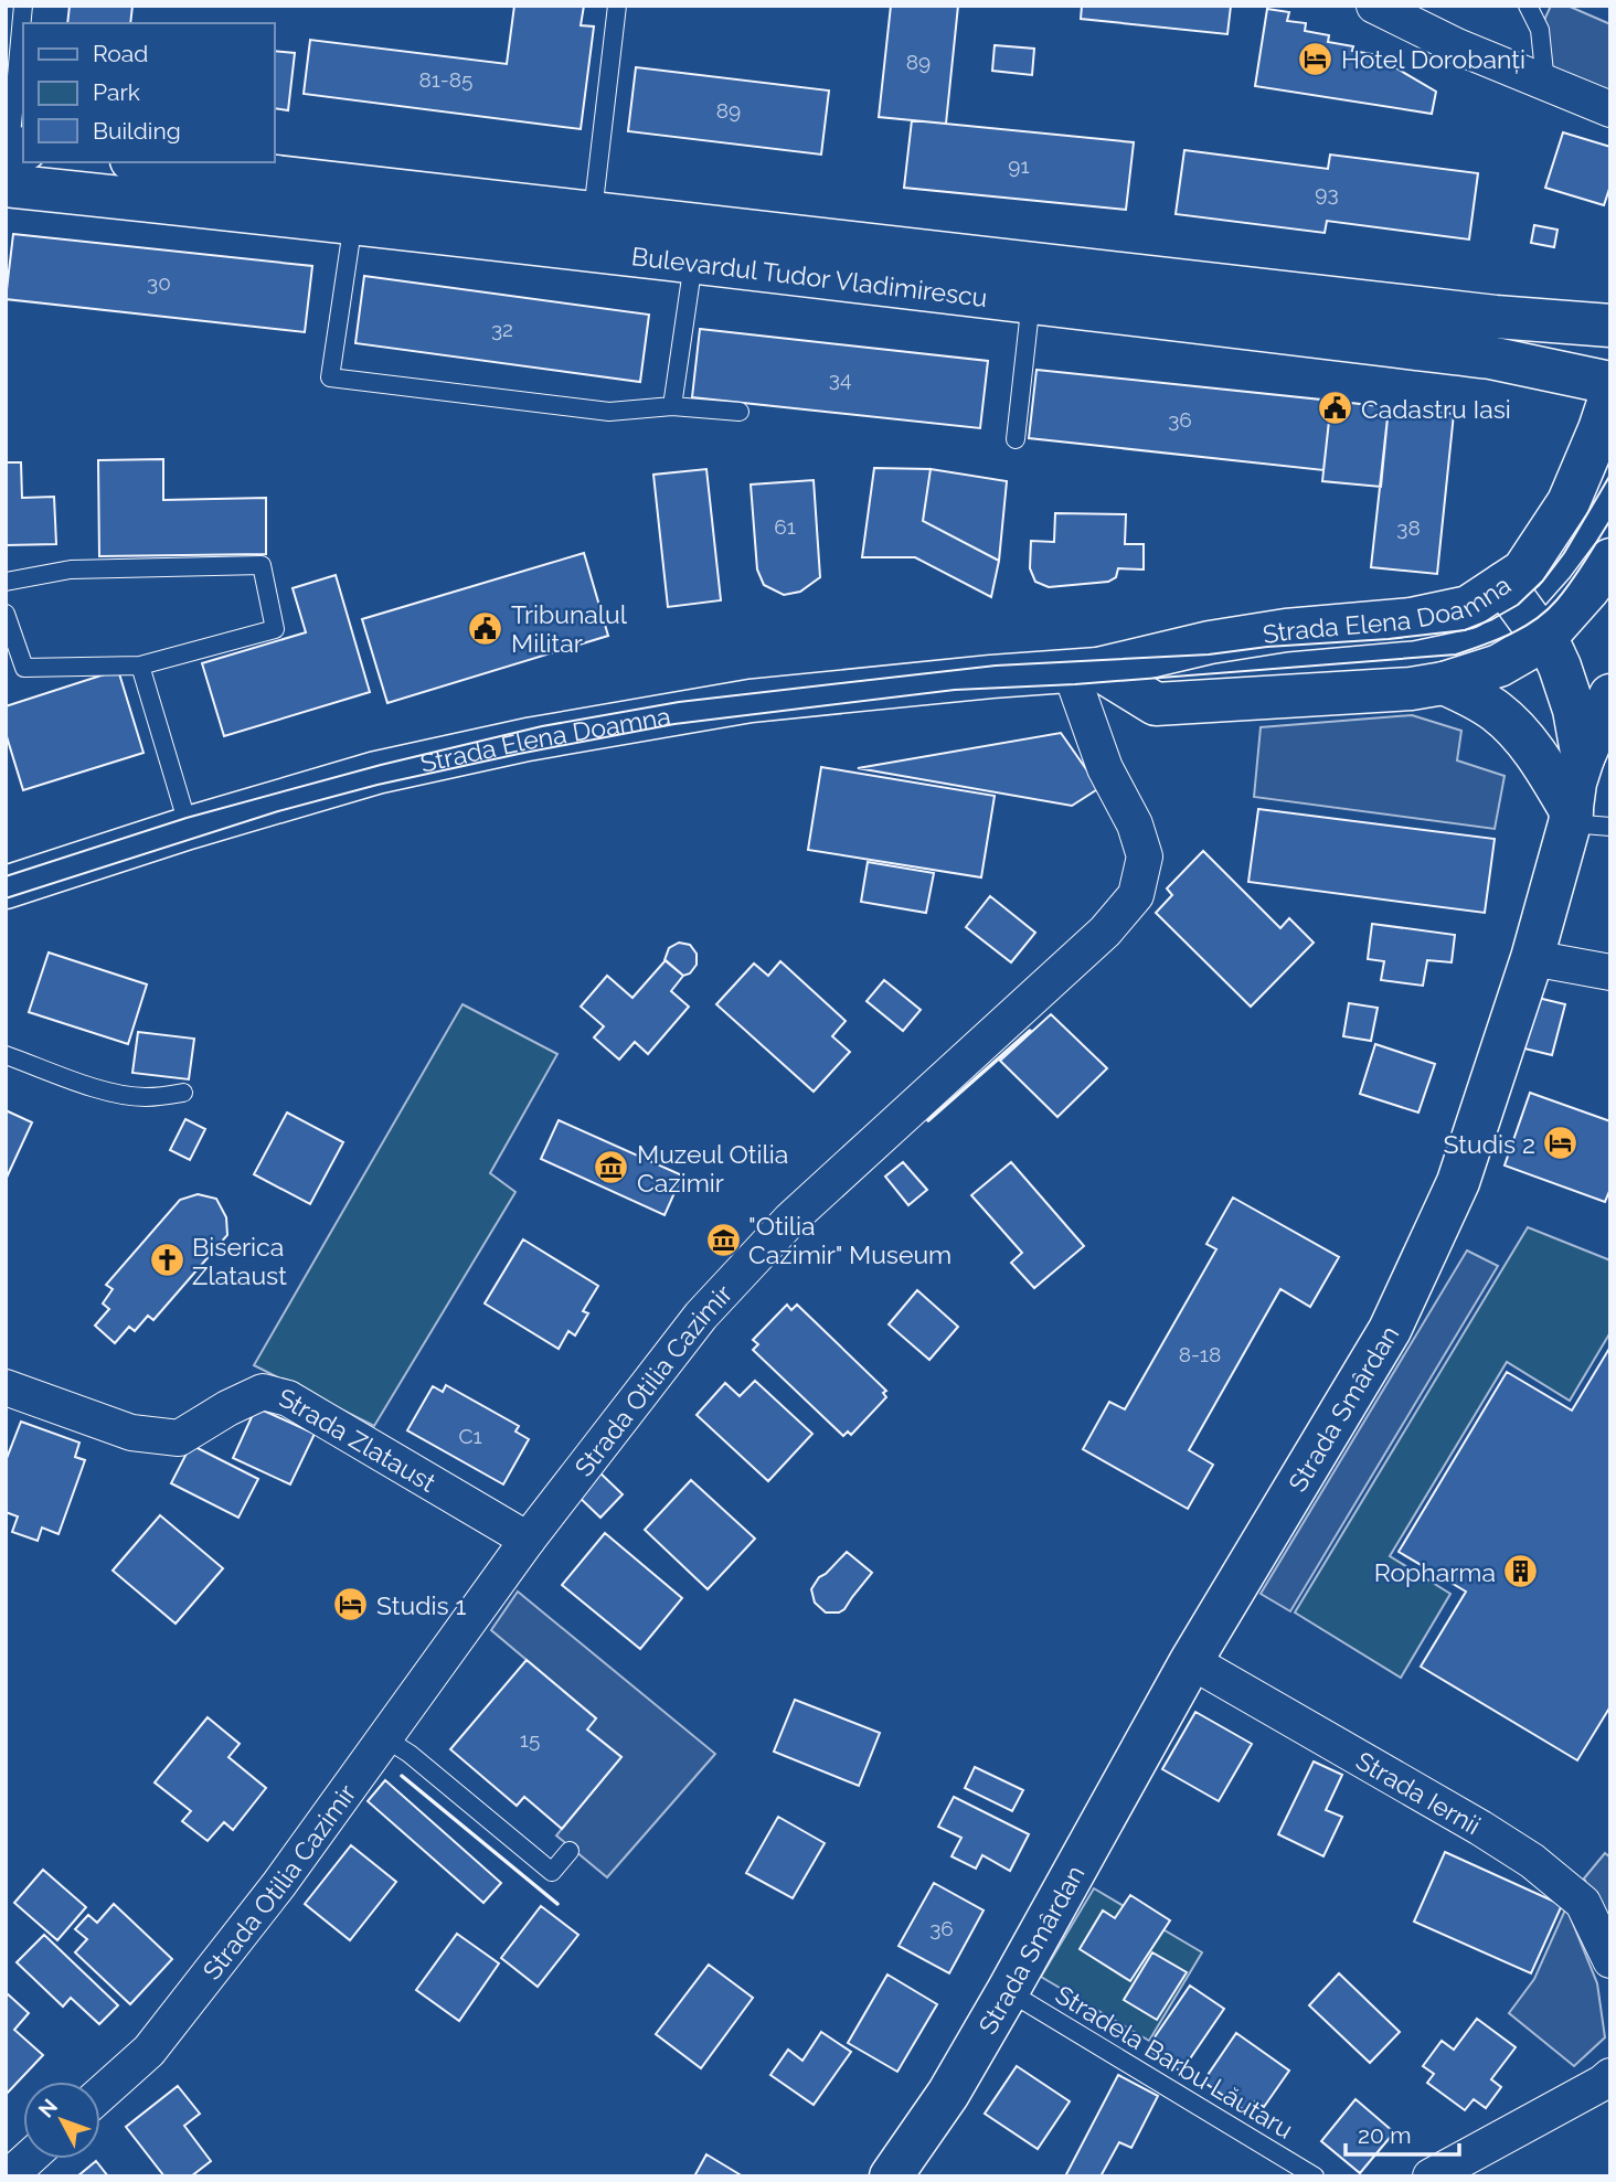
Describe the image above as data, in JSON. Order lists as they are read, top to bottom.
{
  "streets": {
    "main road": ["Bulevardul Tudor Vladimirescu", "Strada Elena Doamna", "Strada Smârdan"],
    "street": ["Strada Otilia Cazimir", "Strada Zlataust", "Strada Iernii"],
    "lane": ["Stradela Barbu Lăutaru"]
  },
  "crossings": [
    ["Strada Elena Doamna", "Strada Otilia Cazimir"],
    ["Strada Elena Doamna", "Strada Smârdan"],
    ["Strada Otilia Cazimir", "Strada Zlataust"],
    ["Strada Smârdan", "Strada Iernii"],
    ["Strada Smârdan", "Stradela Barbu Lăutaru"]
  ],
  "places": {
    "hotel": ["Hotel Dorobanți", "Studis 2", "Studis 1"],
    "public building": ["Cadastru Iasi", "Tribunalul Militar"],
    "museum": ["Muzeul Otilia Cazimir", "\"Otilia Cazimir\" Museum"],
    "church": ["Biserica Zlataust"],
    "building": ["Ropharma"]
  },
  "house_numbers": [
    "89",
    "81-85",
    "89",
    "91",
    "93",
    "30",
    "32",
    "34",
    "36",
    "61",
    "38",
    "8-18",
    "C1",
    "15",
    "36"
  ],
  "legend": ["Road", "Park", "Building"],
  "scale_bar": "20 m",
  "north": "top left"
}
